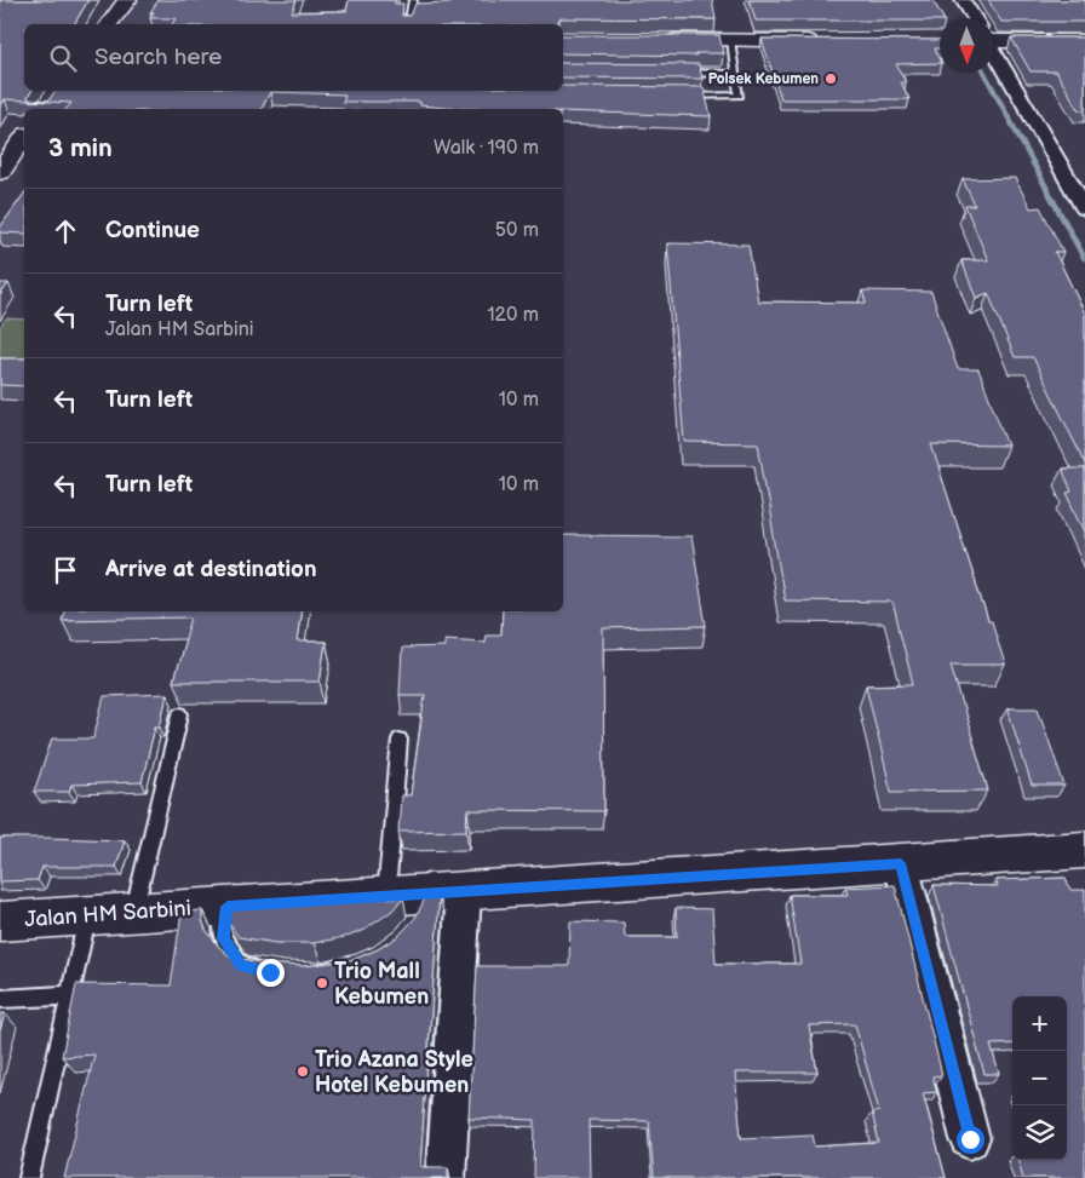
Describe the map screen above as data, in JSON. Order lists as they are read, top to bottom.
{
  "streets": {
    "main road": ["Jalan HM Sarbini"]
  },
  "places": ["Polsek Kebumen", "Trio Mall Kebumen", "Trio Azana Style Hotel Kebumen"],
  "north": "bottom",
  "page": {
    "search": "Search here",
    "heading": ["3 min", "Walk · 190 m"],
    "list": [
      ["Continue", "50 m"],
      ["Turn left", "Jalan HM Sarbini", "120 m"],
      ["Turn left", "10 m"],
      ["Turn left", "10 m"],
      "Arrive at destination"
    ],
    "map_buttons": ["+", "−"]
  }
}
